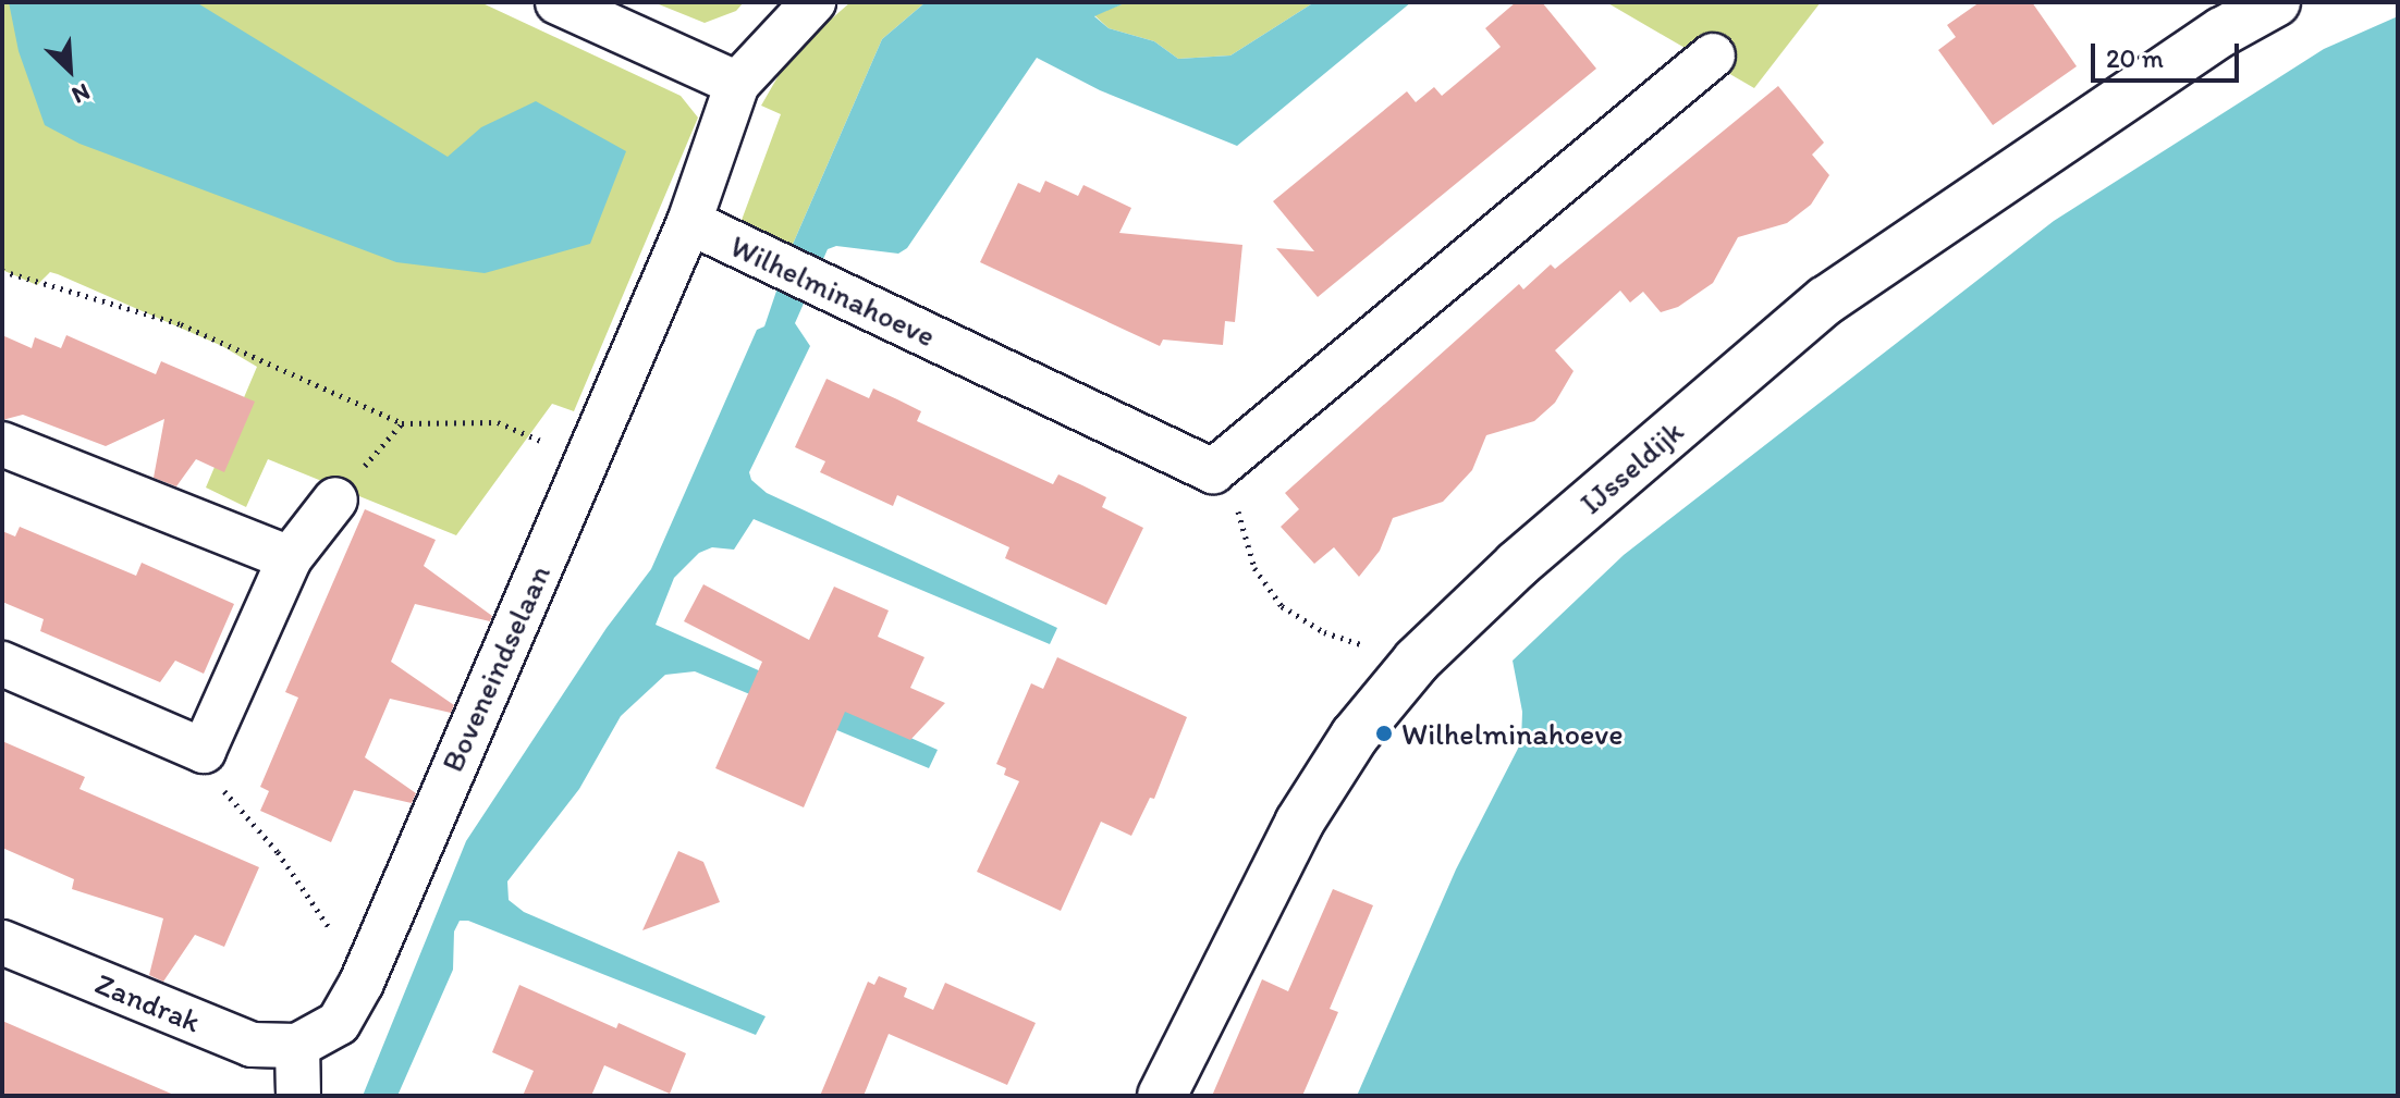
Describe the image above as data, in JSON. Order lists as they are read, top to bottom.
{
  "streets": {
    "street": [
      "Wilhelminahoeve",
      "IJsseldijk",
      "Boveneindselaan",
      "Zandrak"
    ]
  },
  "crossings": [
    ["Wilhelminahoeve", "Boveneindselaan"],
    ["Boveneindselaan", "Zandrak"]
  ],
  "places": ["Wilhelminahoeve"],
  "scale_bar": "20 m",
  "north": "bottom right"
}
